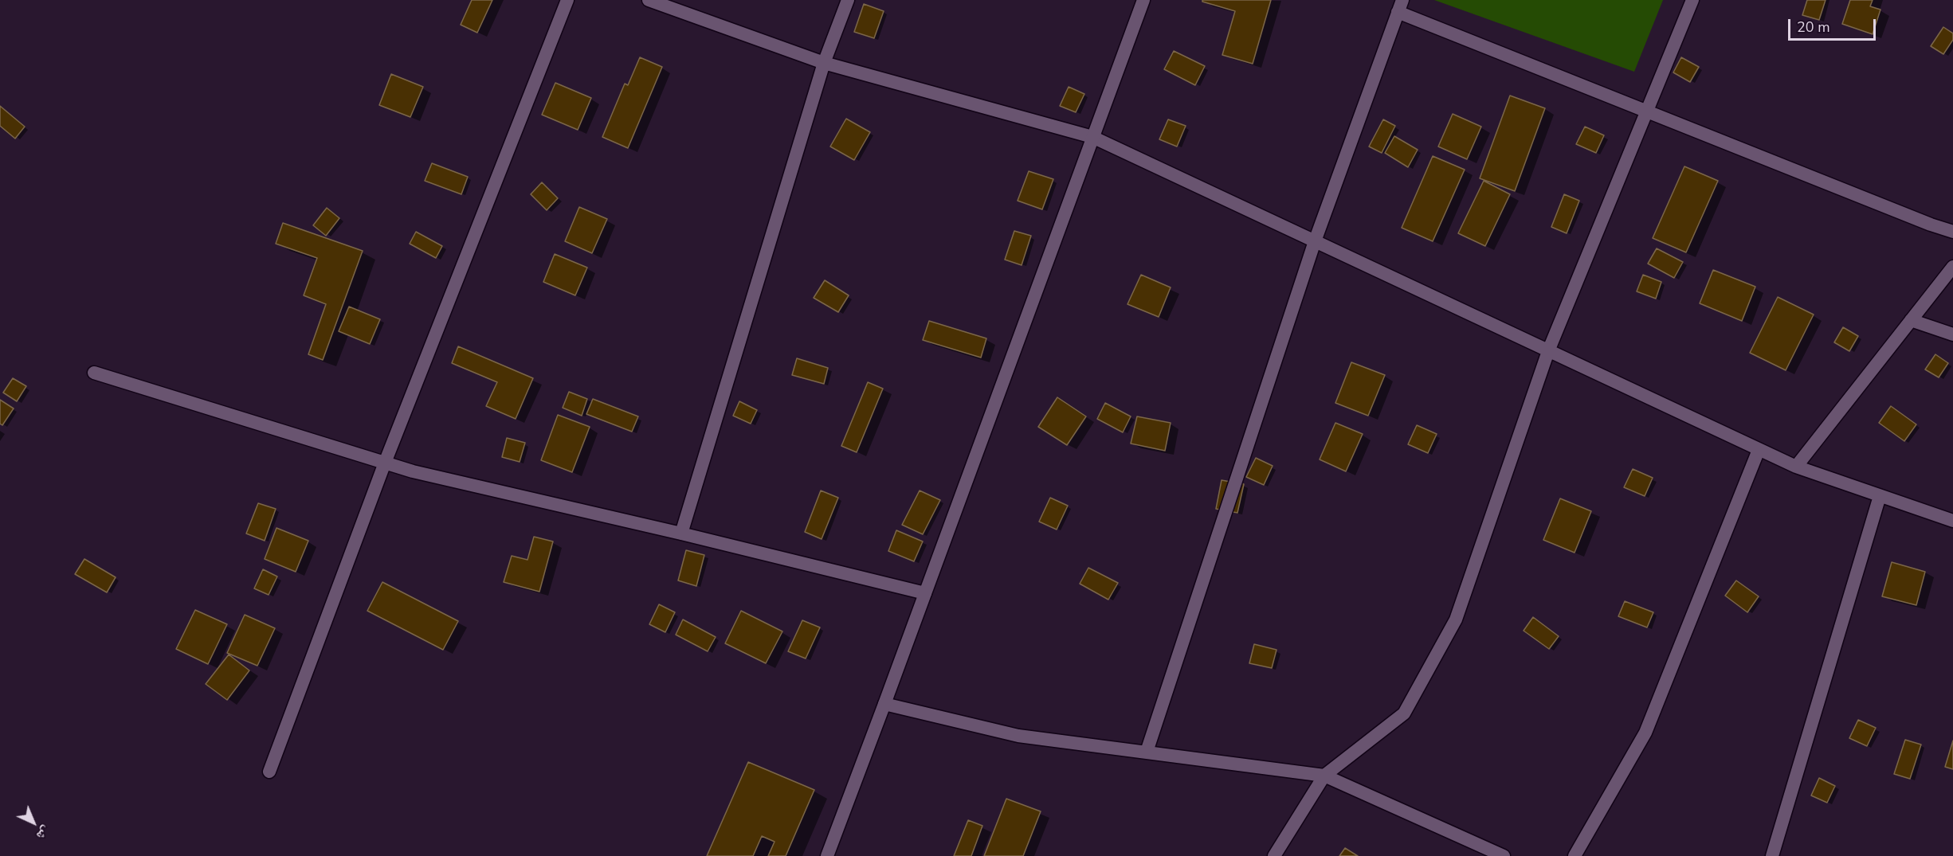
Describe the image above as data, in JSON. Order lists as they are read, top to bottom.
{
  "scale_bar": "20 m",
  "north": "bottom right"
}
